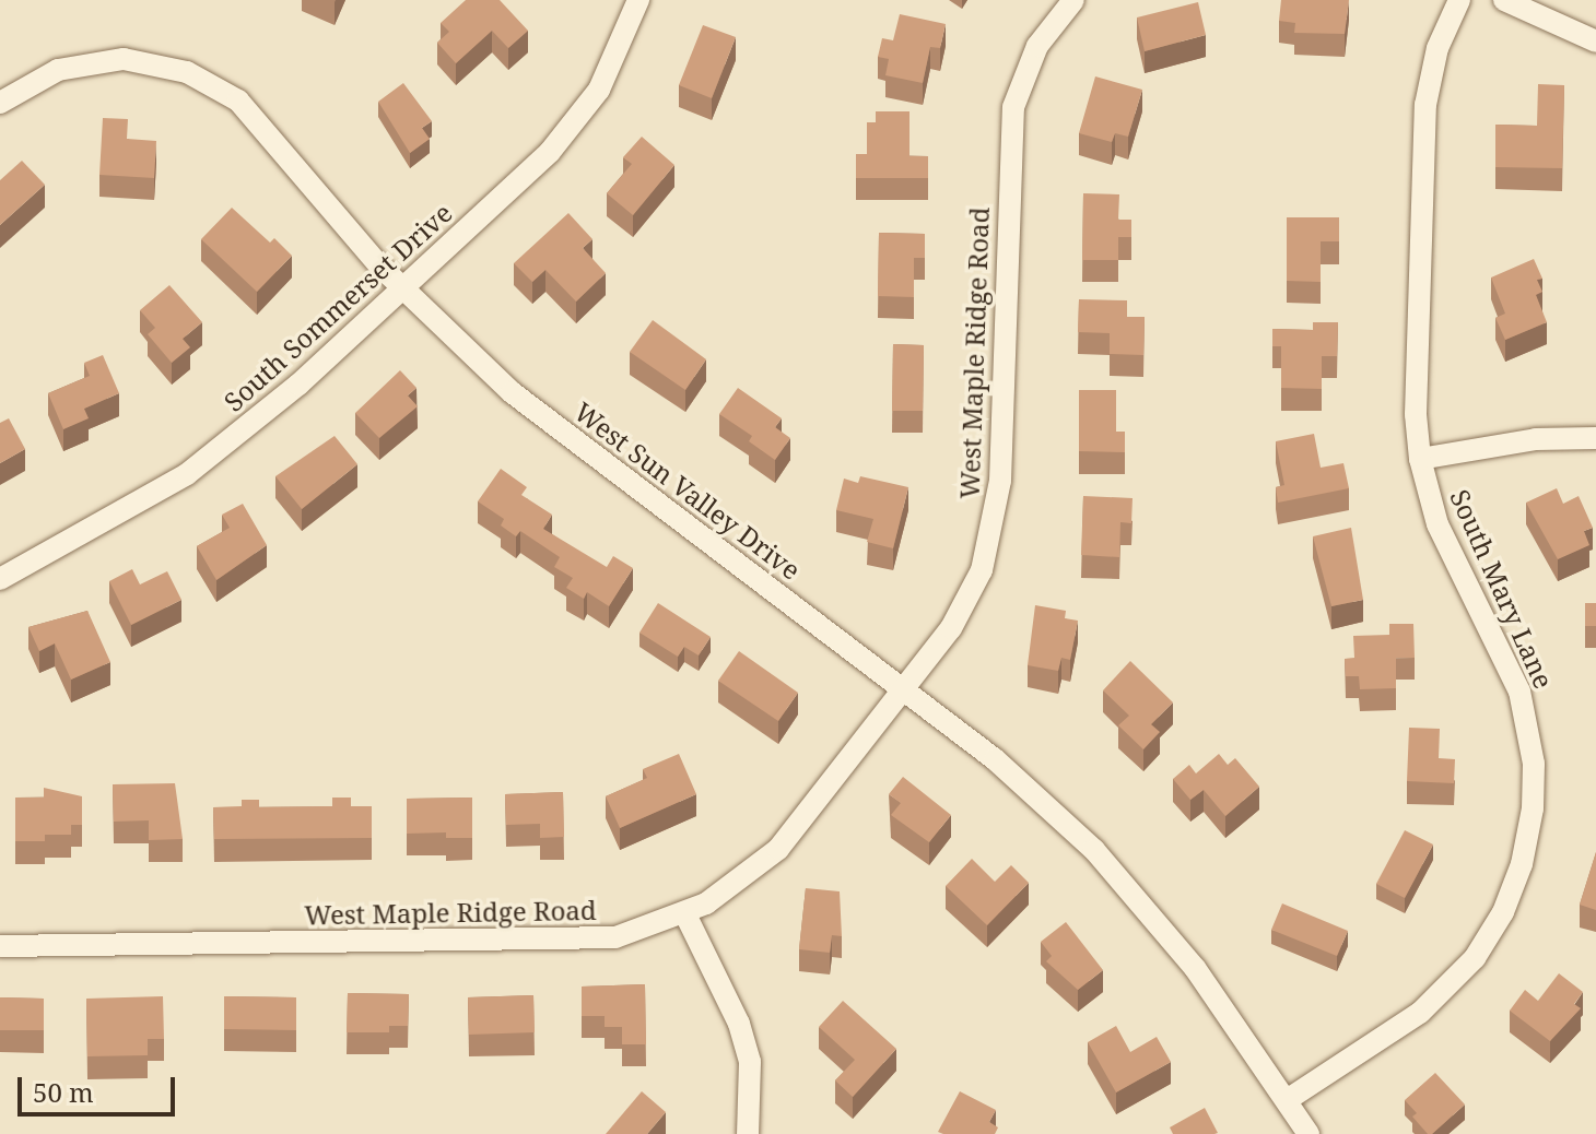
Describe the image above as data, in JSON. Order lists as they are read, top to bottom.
{
  "streets": {
    "street": [
      "South Sommerset Drive",
      "West Maple Ridge Road",
      "West Sun Valley Drive",
      "South Mary Lane"
    ]
  },
  "crossings": [
    ["South Sommerset Drive", "West Sun Valley Drive"],
    ["West Maple Ridge Road", "West Sun Valley Drive"],
    ["West Sun Valley Drive", "South Mary Lane"]
  ],
  "scale_bar": "50 m"
}
